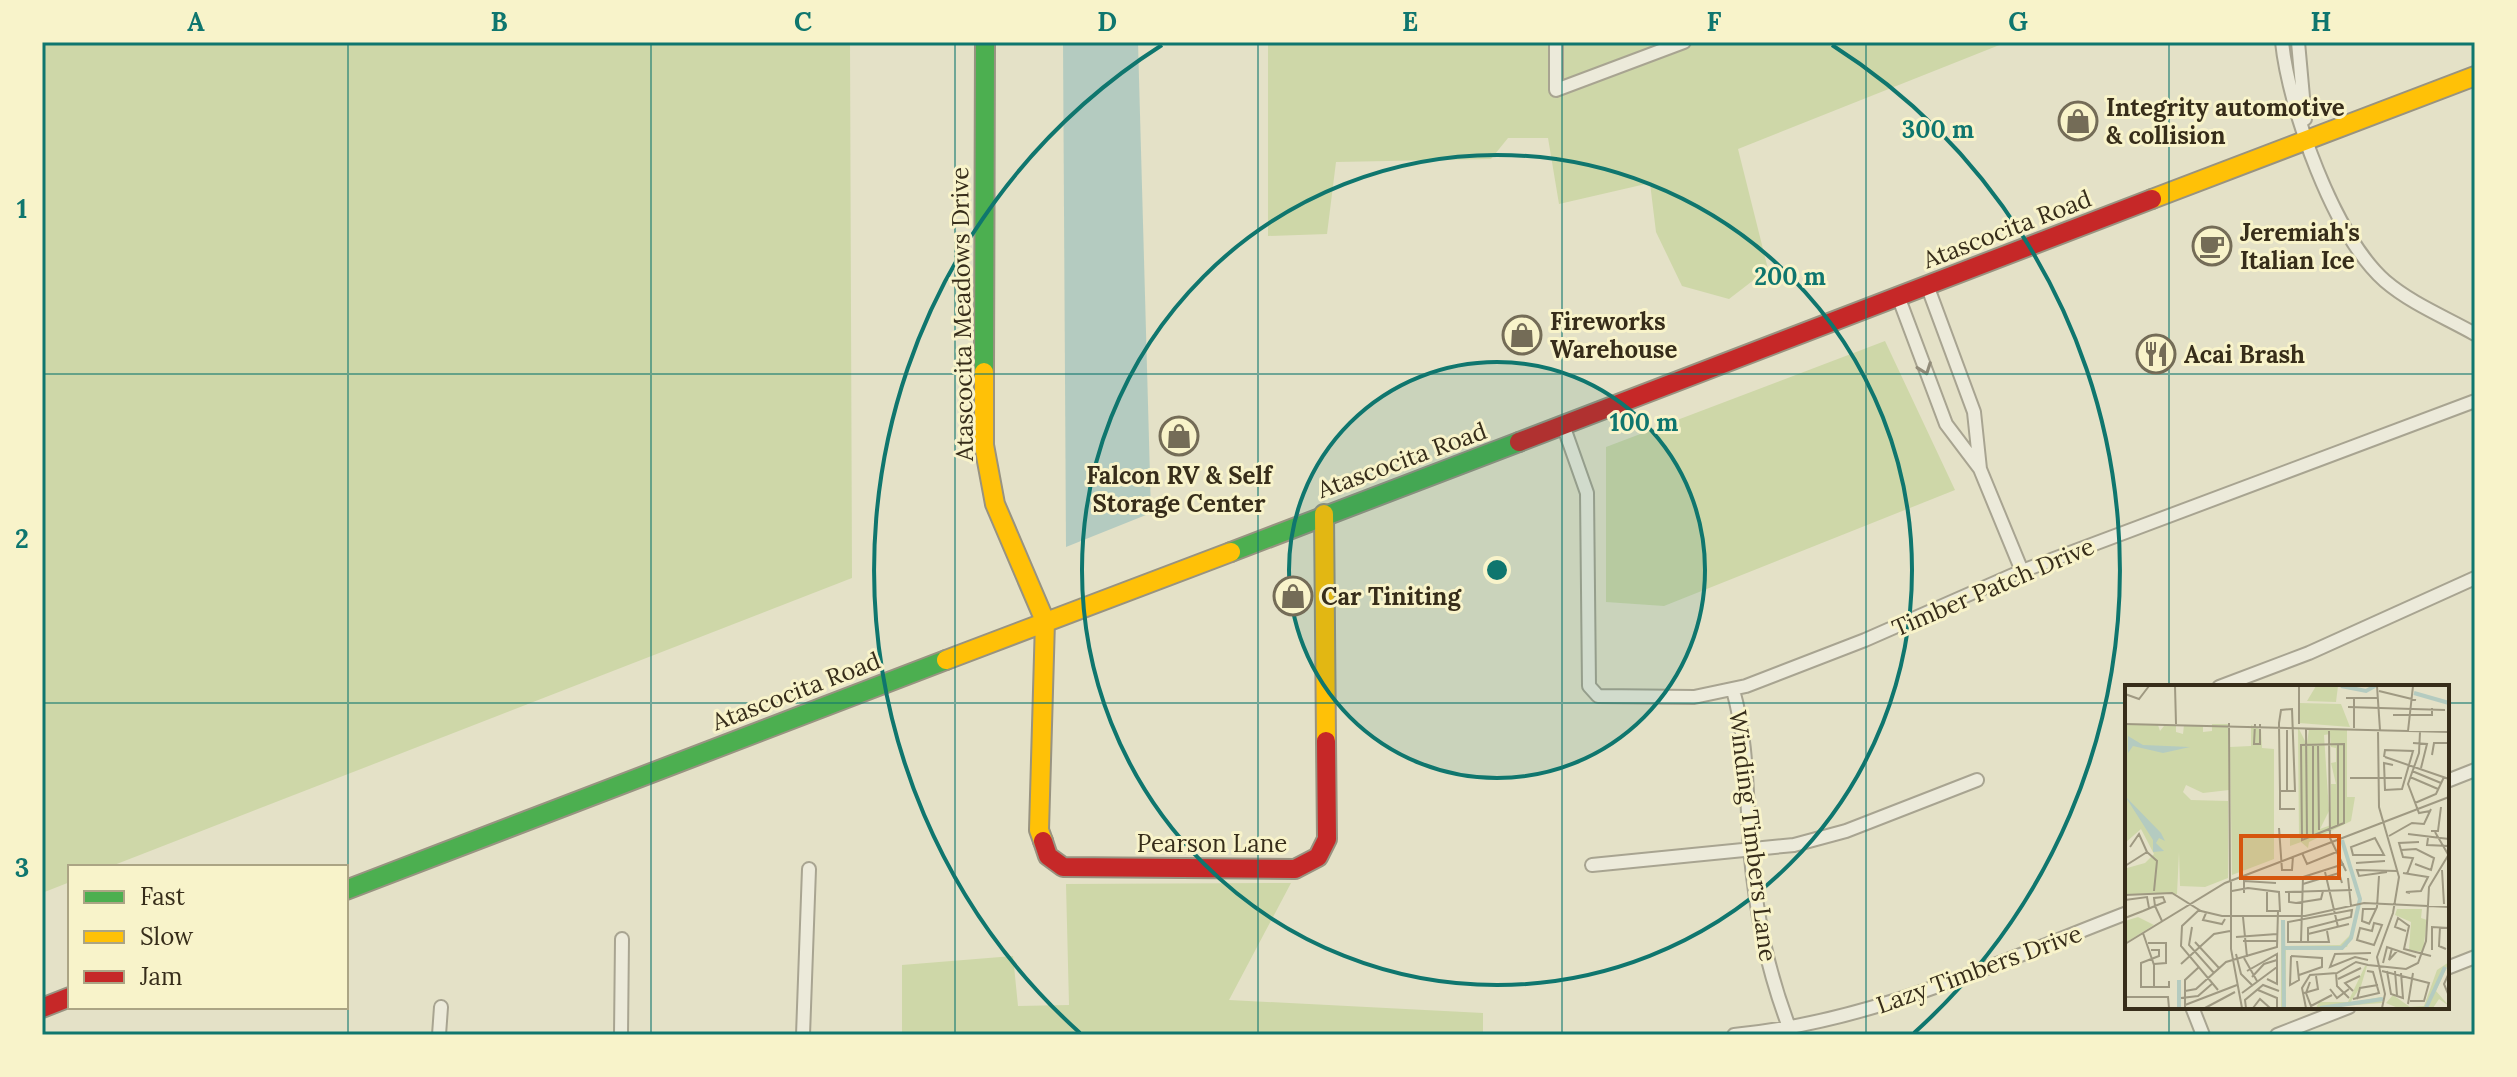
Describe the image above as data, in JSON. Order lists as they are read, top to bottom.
{
  "streets": {
    "main road": ["Atascocita Road", "Atascocita Meadows Drive", "Pearson Lane"],
    "street": ["Timber Patch Drive", "Winding Timbers Lane", "Lazy Timbers Drive"]
  },
  "crossings": [
    ["Atascocita Road", "Atascocita Meadows Drive"],
    ["Atascocita Road", "Timber Patch Drive"],
    ["Atascocita Road", "Pearson Lane"],
    ["Atascocita Meadows Drive", "Pearson Lane"],
    ["Timber Patch Drive", "Winding Timbers Lane"],
    ["Winding Timbers Lane", "Lazy Timbers Drive"]
  ],
  "places": {
    "shop": [
      "Integrity automotive & collision",
      "Fireworks Warehouse",
      "Falcon RV & Self Storage Center",
      "Car Tiniting"
    ],
    "cafe": ["Jeremiah's Italian Ice"],
    "restaurant": ["Acai Brash"]
  },
  "legend": ["Fast", "Slow", "Jam"],
  "grid": {
    "columns": [
      "A",
      "B",
      "C",
      "D",
      "E",
      "F",
      "G",
      "H"
    ],
    "rows": ["1", "2", "3"]
  },
  "rings": ["300 m", "200 m", "100 m"]
}
